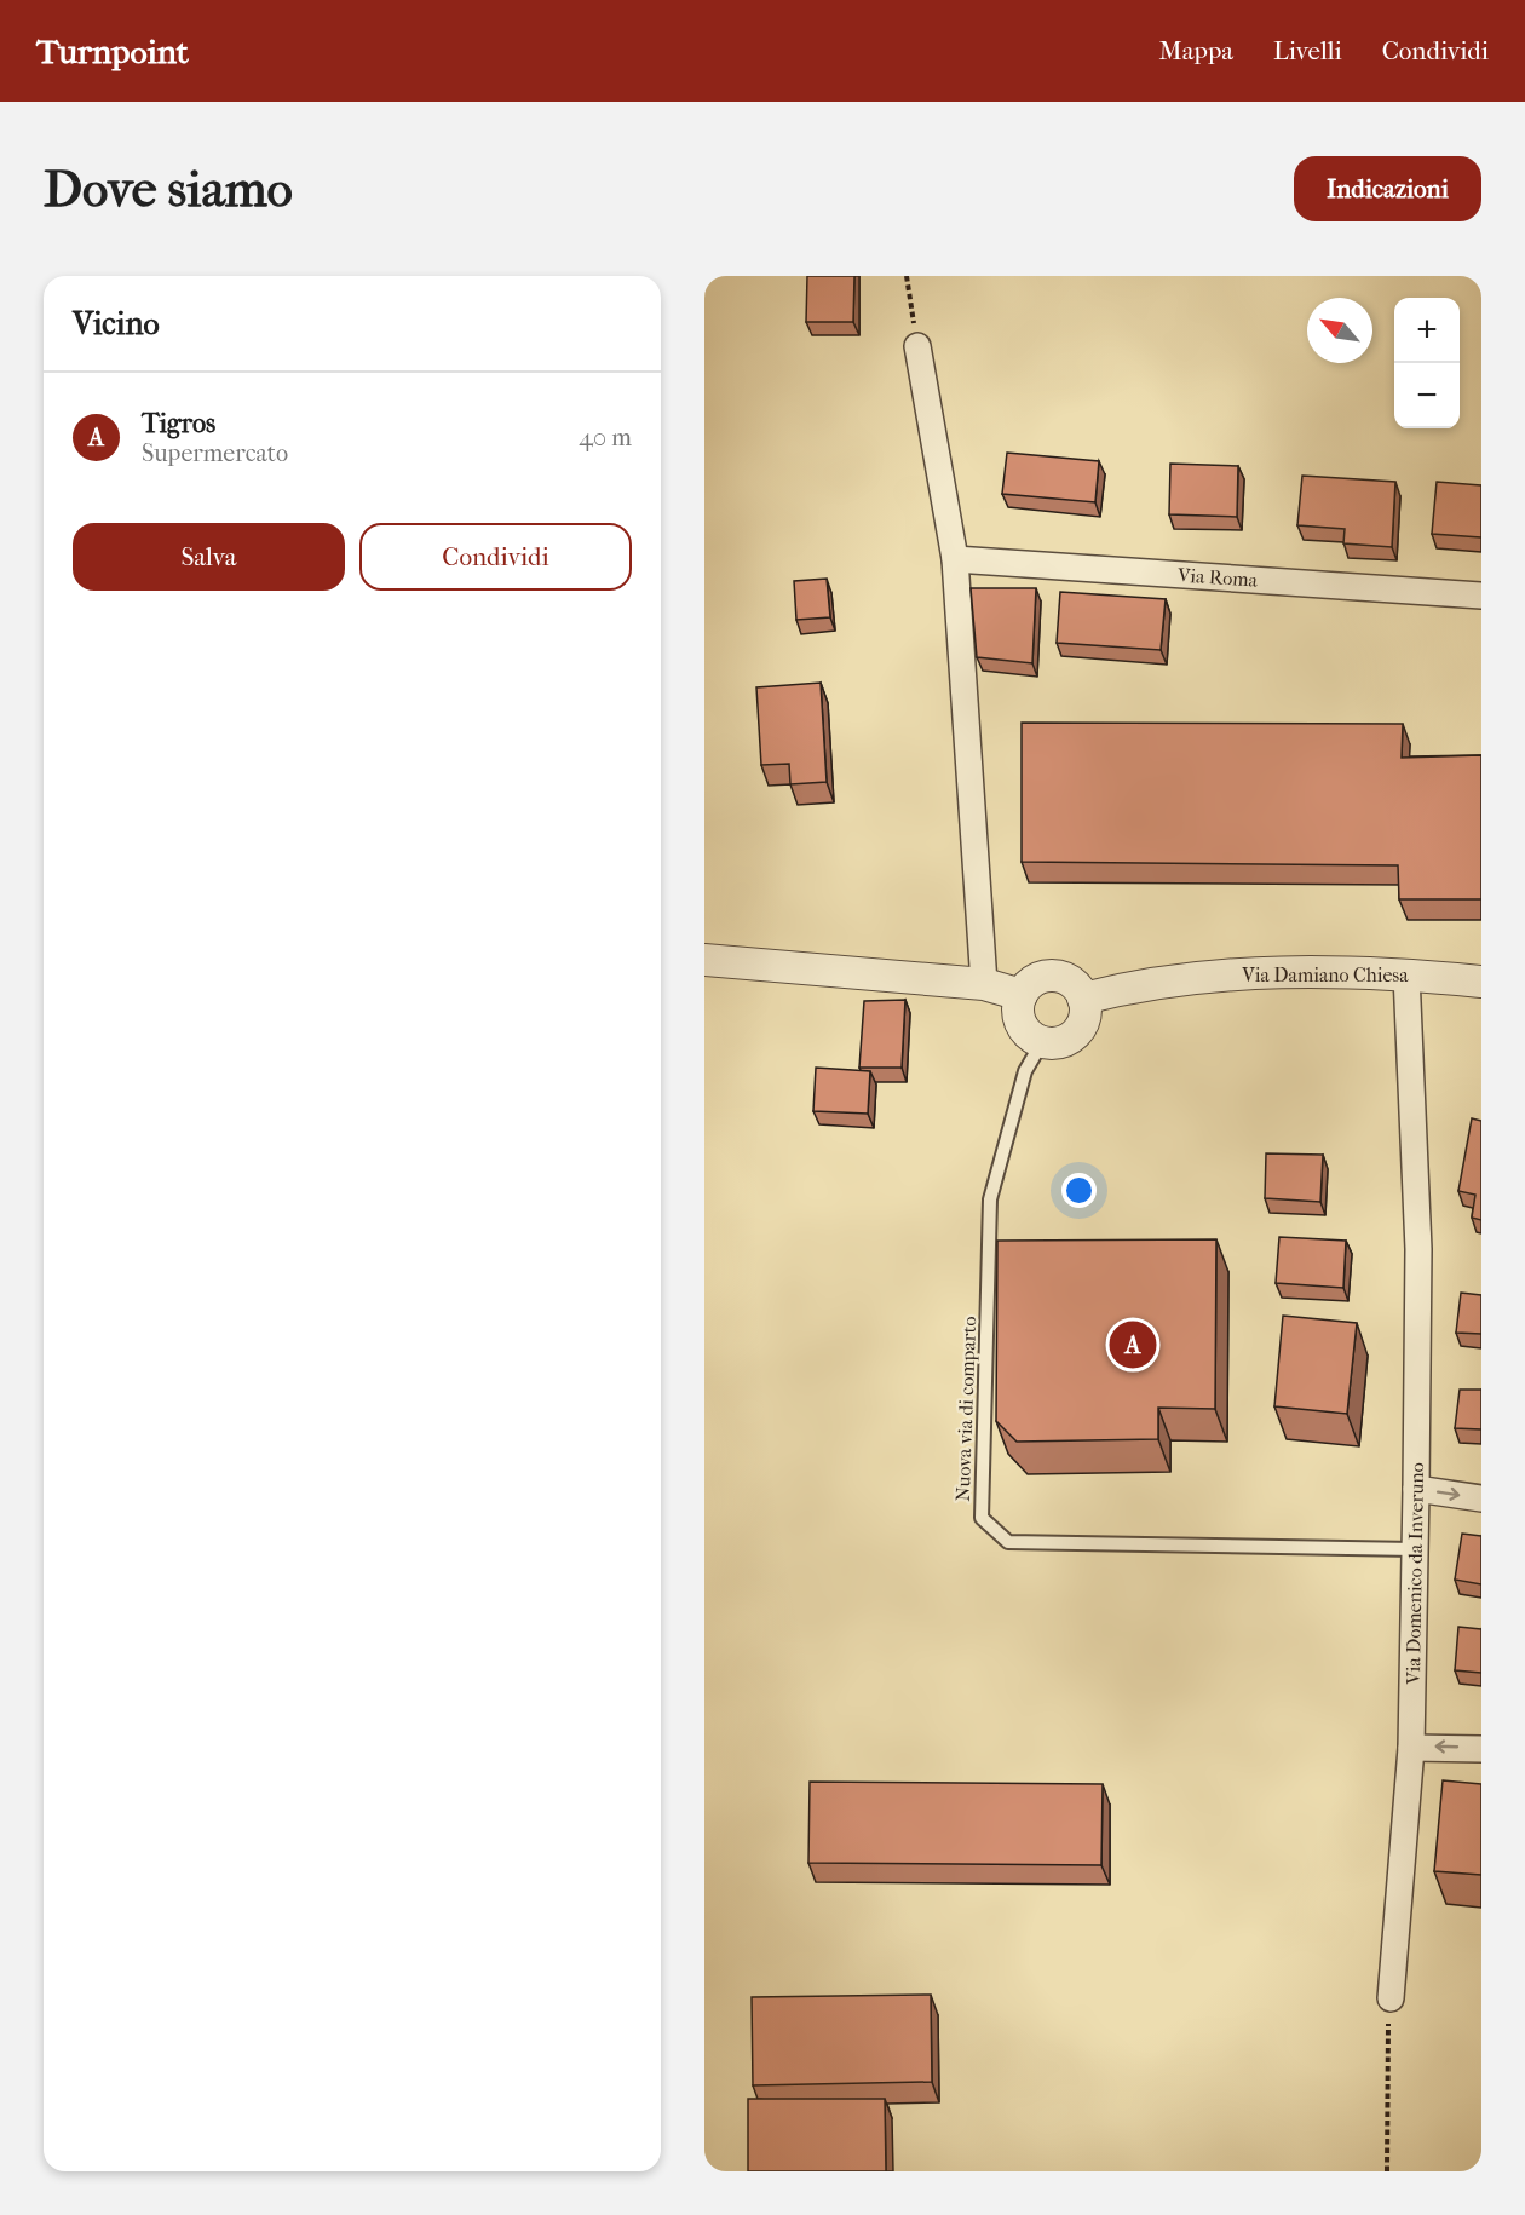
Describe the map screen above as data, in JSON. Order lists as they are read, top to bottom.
{
  "streets": {
    "street": ["Via Roma", "Via Damiano Chiesa", "Via Domenico da Inveruno"],
    "lane": ["Nuova via di comparto"]
  },
  "crossings": [
    ["Via Damiano Chiesa", "Nuova via di comparto"],
    ["Via Damiano Chiesa", "Via Domenico da Inveruno"],
    ["Nuova via di comparto", "Via Domenico da Inveruno"]
  ],
  "north": "top left",
  "page": {
    "header": "Turnpoint",
    "nav": ["Mappa", "Livelli", "Condividi"],
    "buttons": [
      "Indicazioni",
      ["Salva", "Condividi"]
    ],
    "title": "Dove siamo",
    "heading": "Vicino",
    "map_buttons": ["+", "−"],
    "list": [
      {
        "mark": "A",
        "name": "Tigros",
        "note": "Supermercato",
        "value": "40 m"
      }
    ],
    "pins": "A"
  }
}
